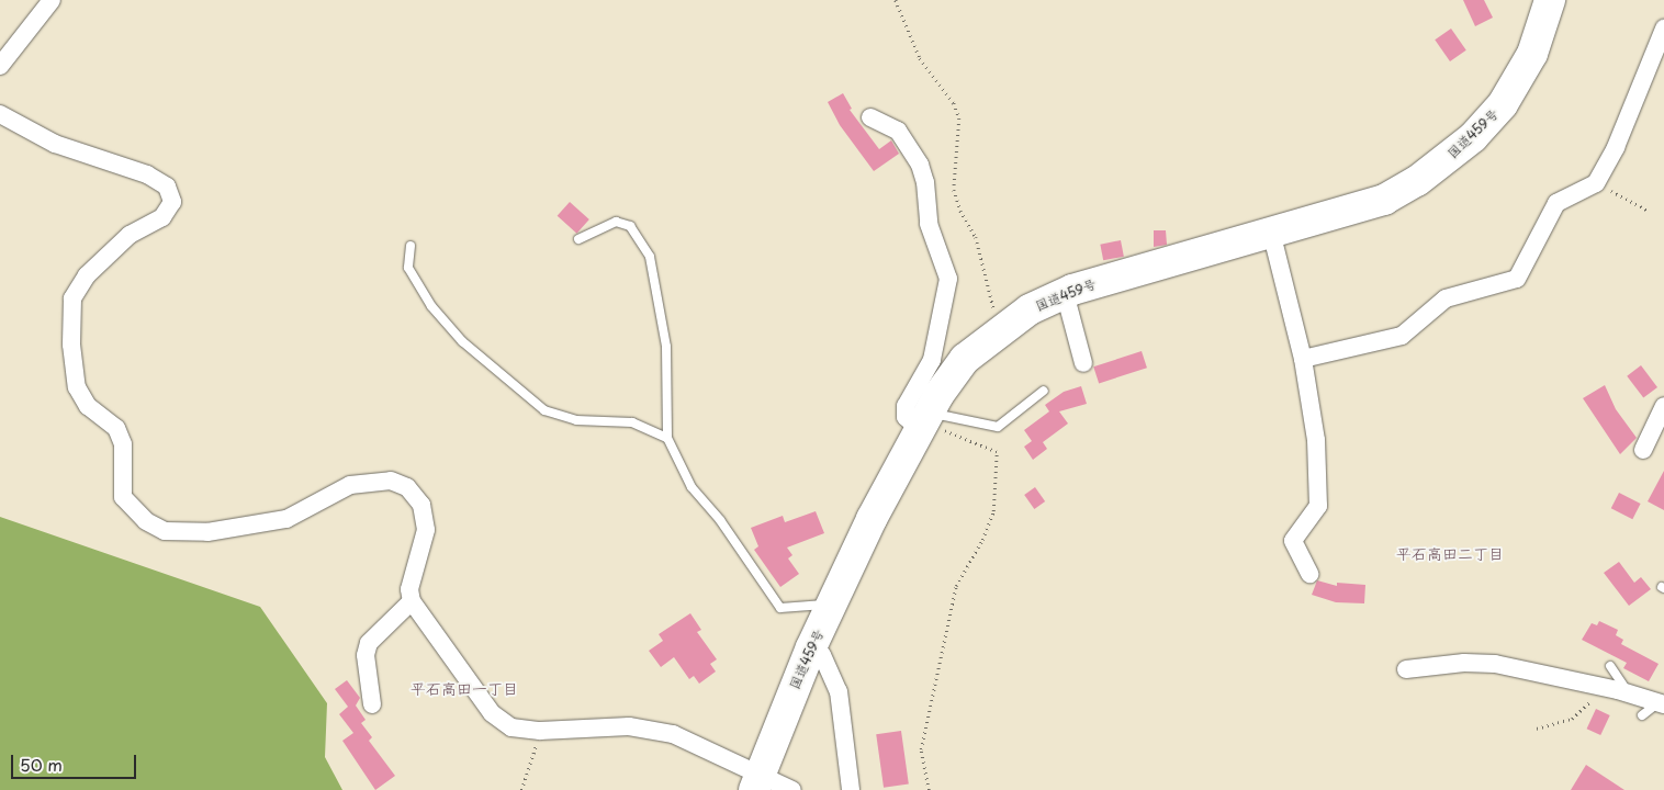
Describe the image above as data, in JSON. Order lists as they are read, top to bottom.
{
  "streets": {
    "highway": ["国道459号"]
  },
  "districts": ["平石高田二丁目", "平石高田一丁目"],
  "scale_bar": "50 m"
}
